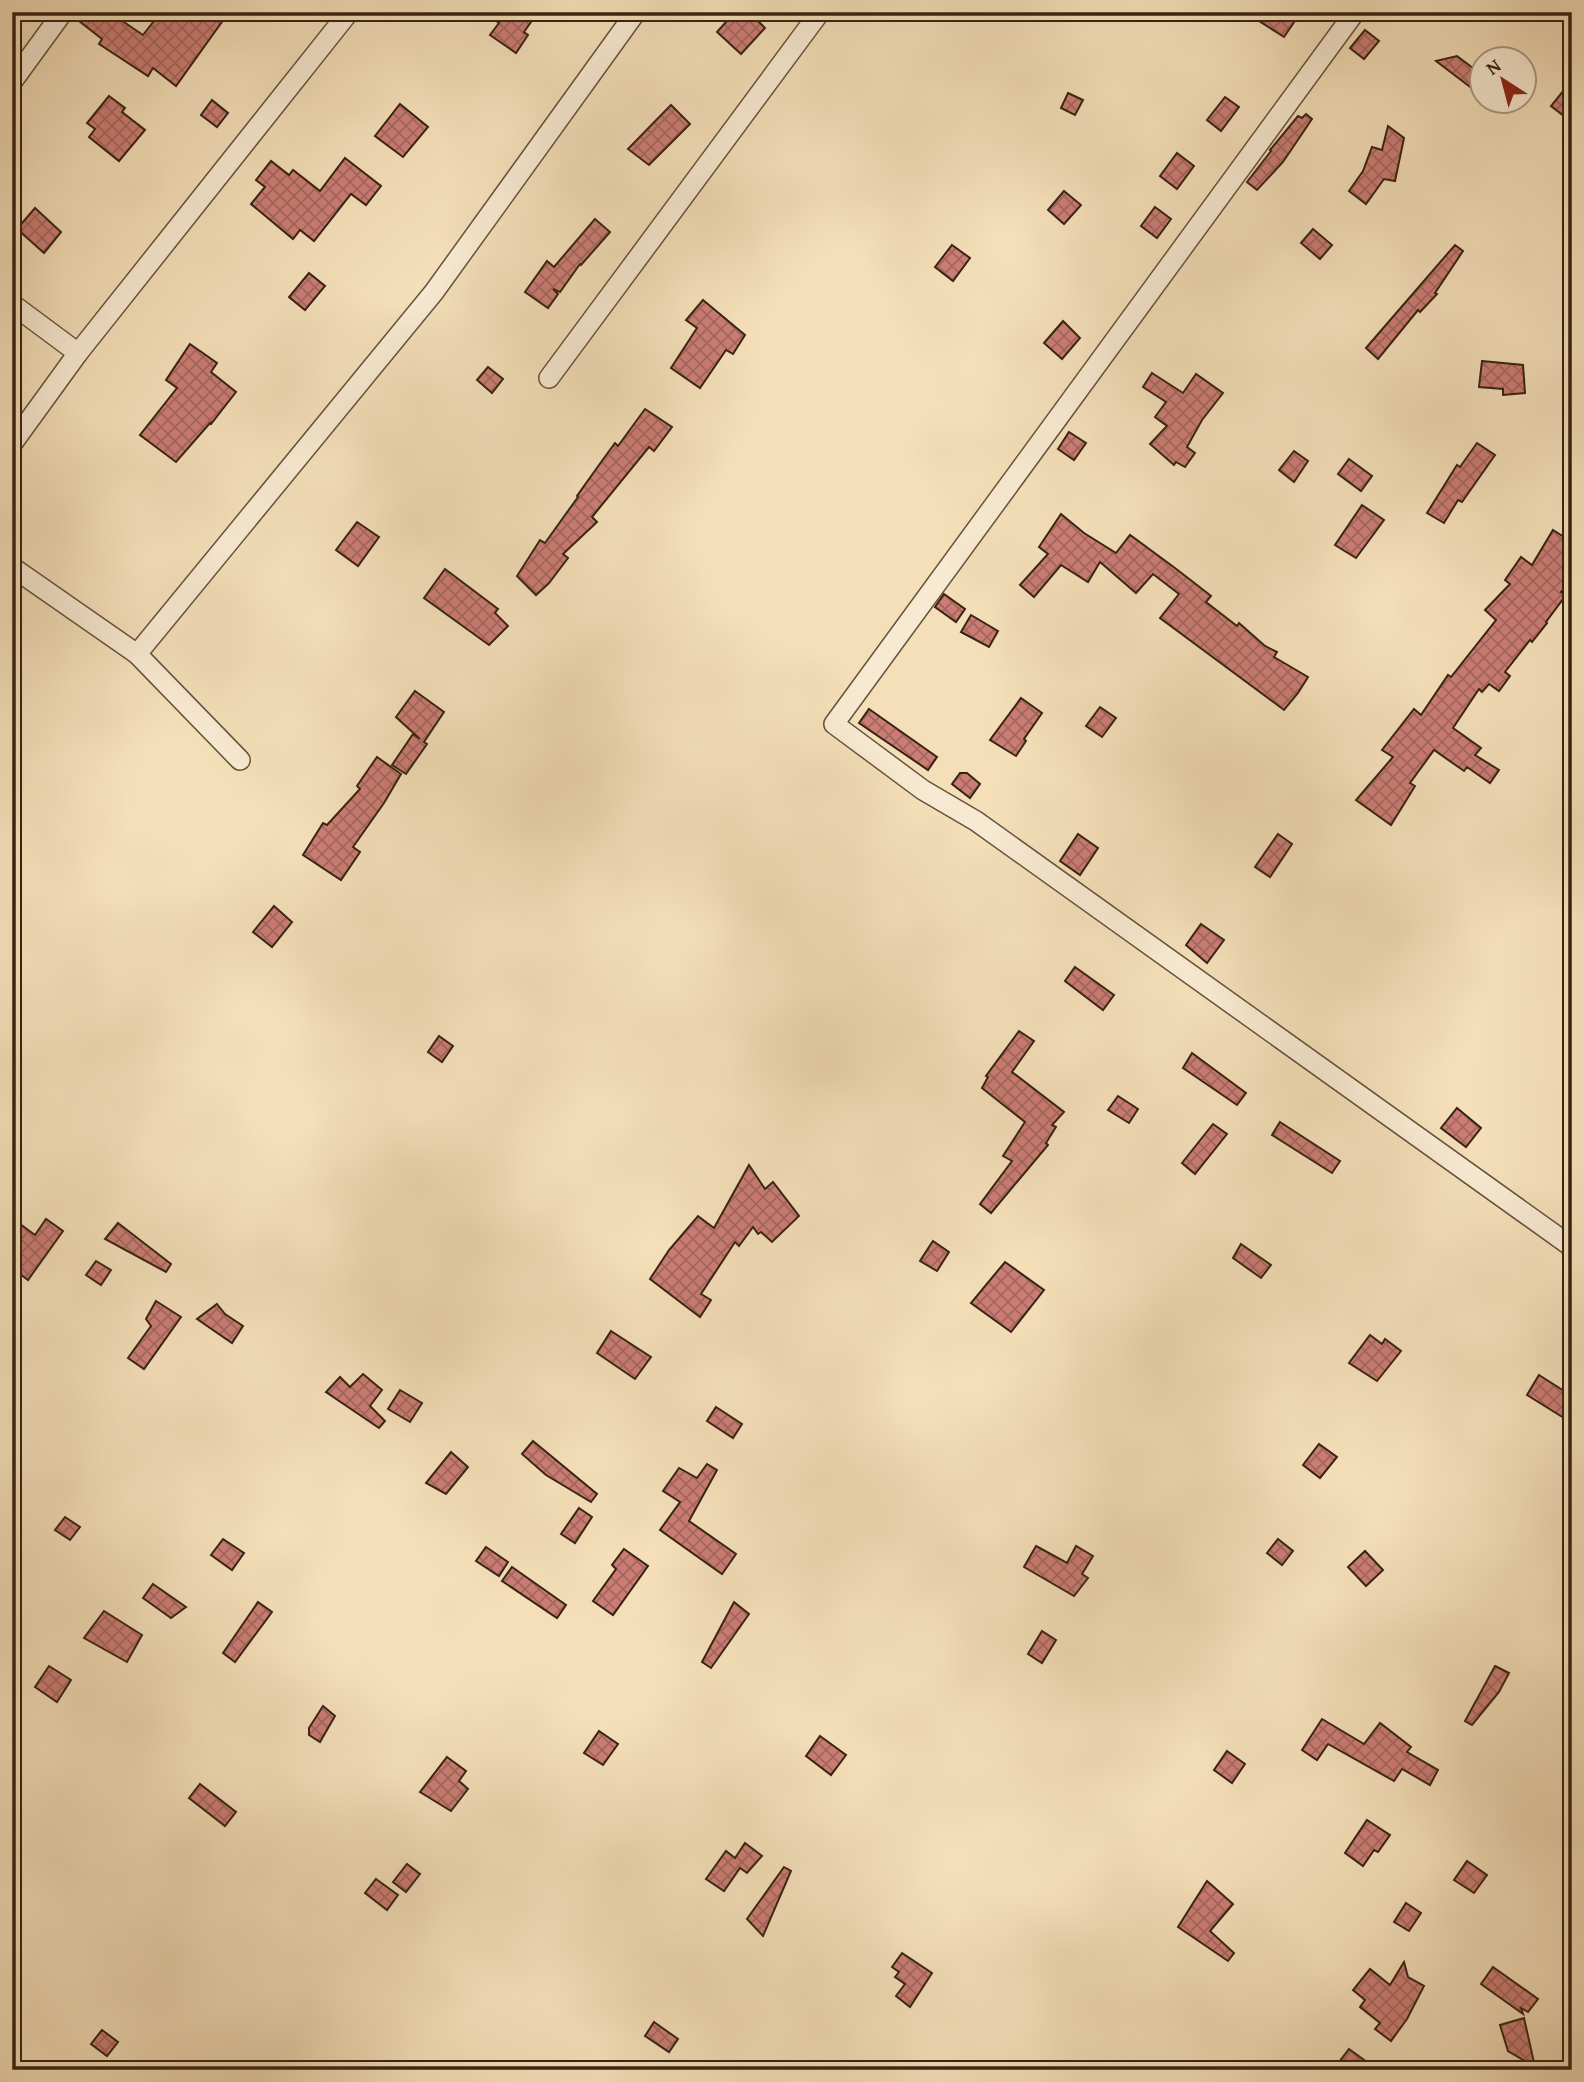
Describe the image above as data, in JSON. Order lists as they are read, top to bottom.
{
  "north": "top left"
}
